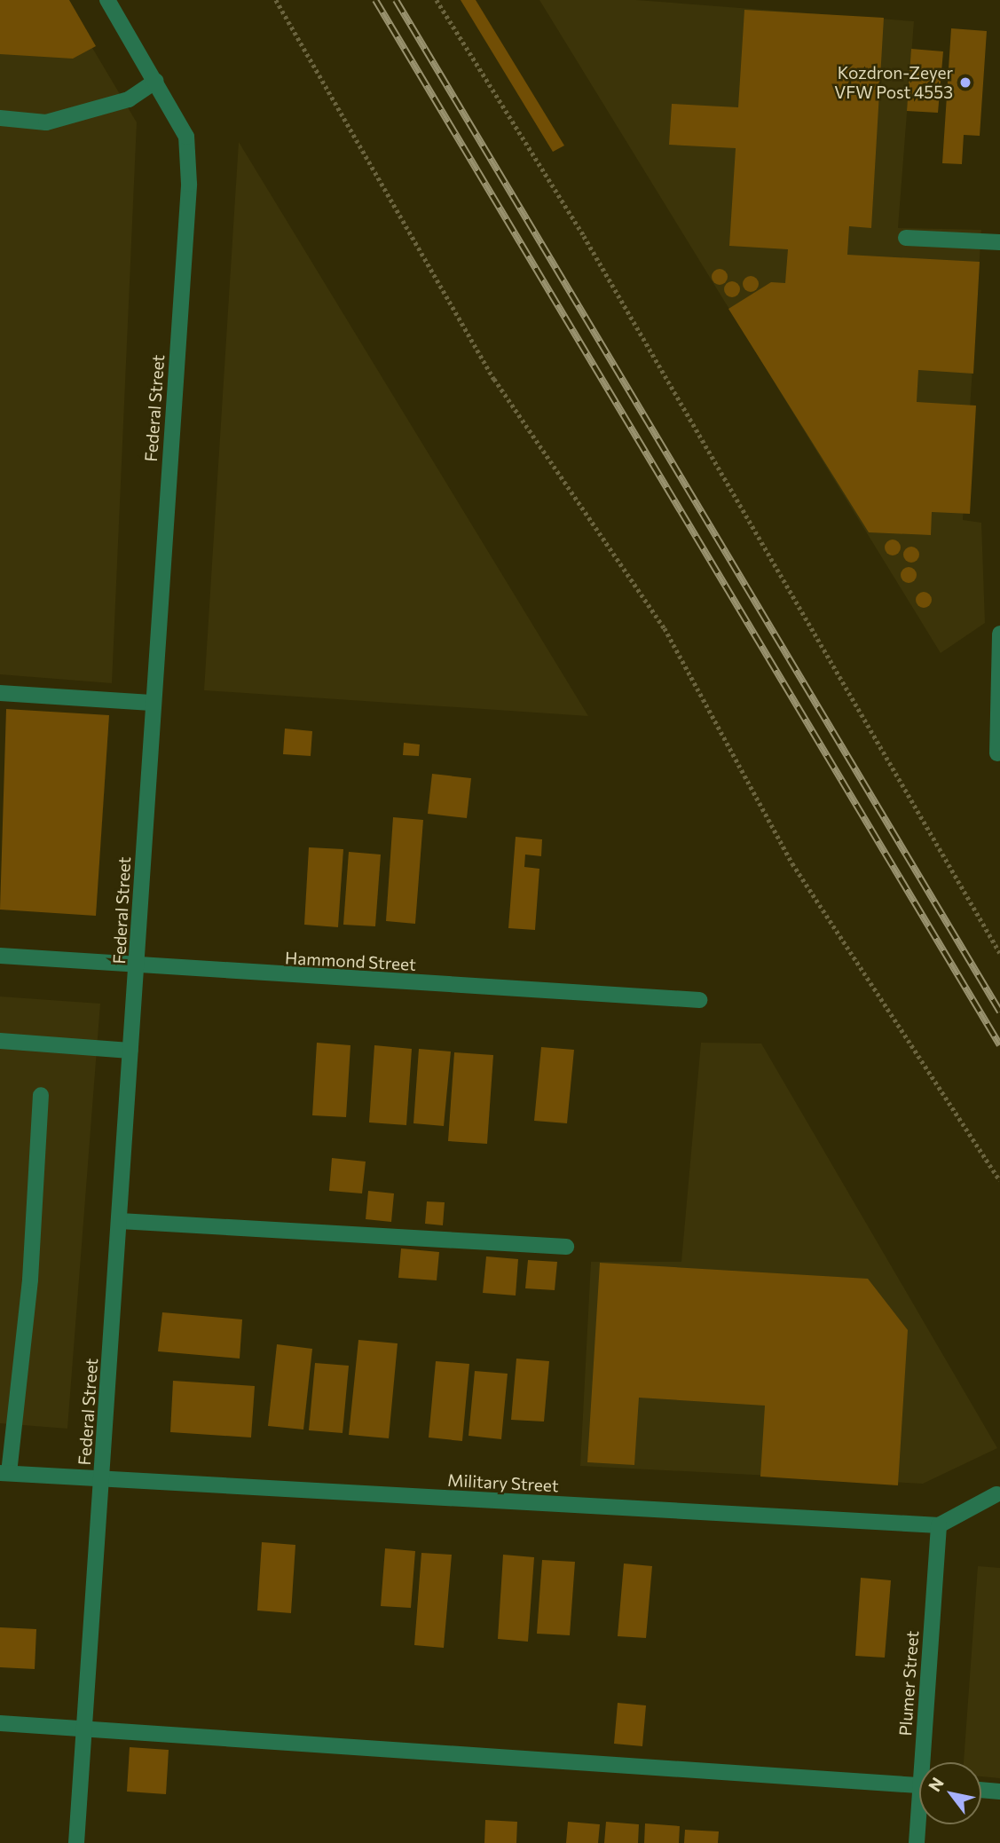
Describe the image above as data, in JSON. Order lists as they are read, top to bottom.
{
  "streets": {
    "street": [
      "Federal Street",
      "Hammond Street",
      "Military Street",
      "Plumer Street"
    ]
  },
  "crossings": [
    ["Federal Street", "Hammond Street"],
    ["Federal Street", "Military Street"],
    ["Military Street", "Plumer Street"]
  ],
  "places": ["Kozdron-Zeyer VFW Post 4553"],
  "north": "top left"
}
